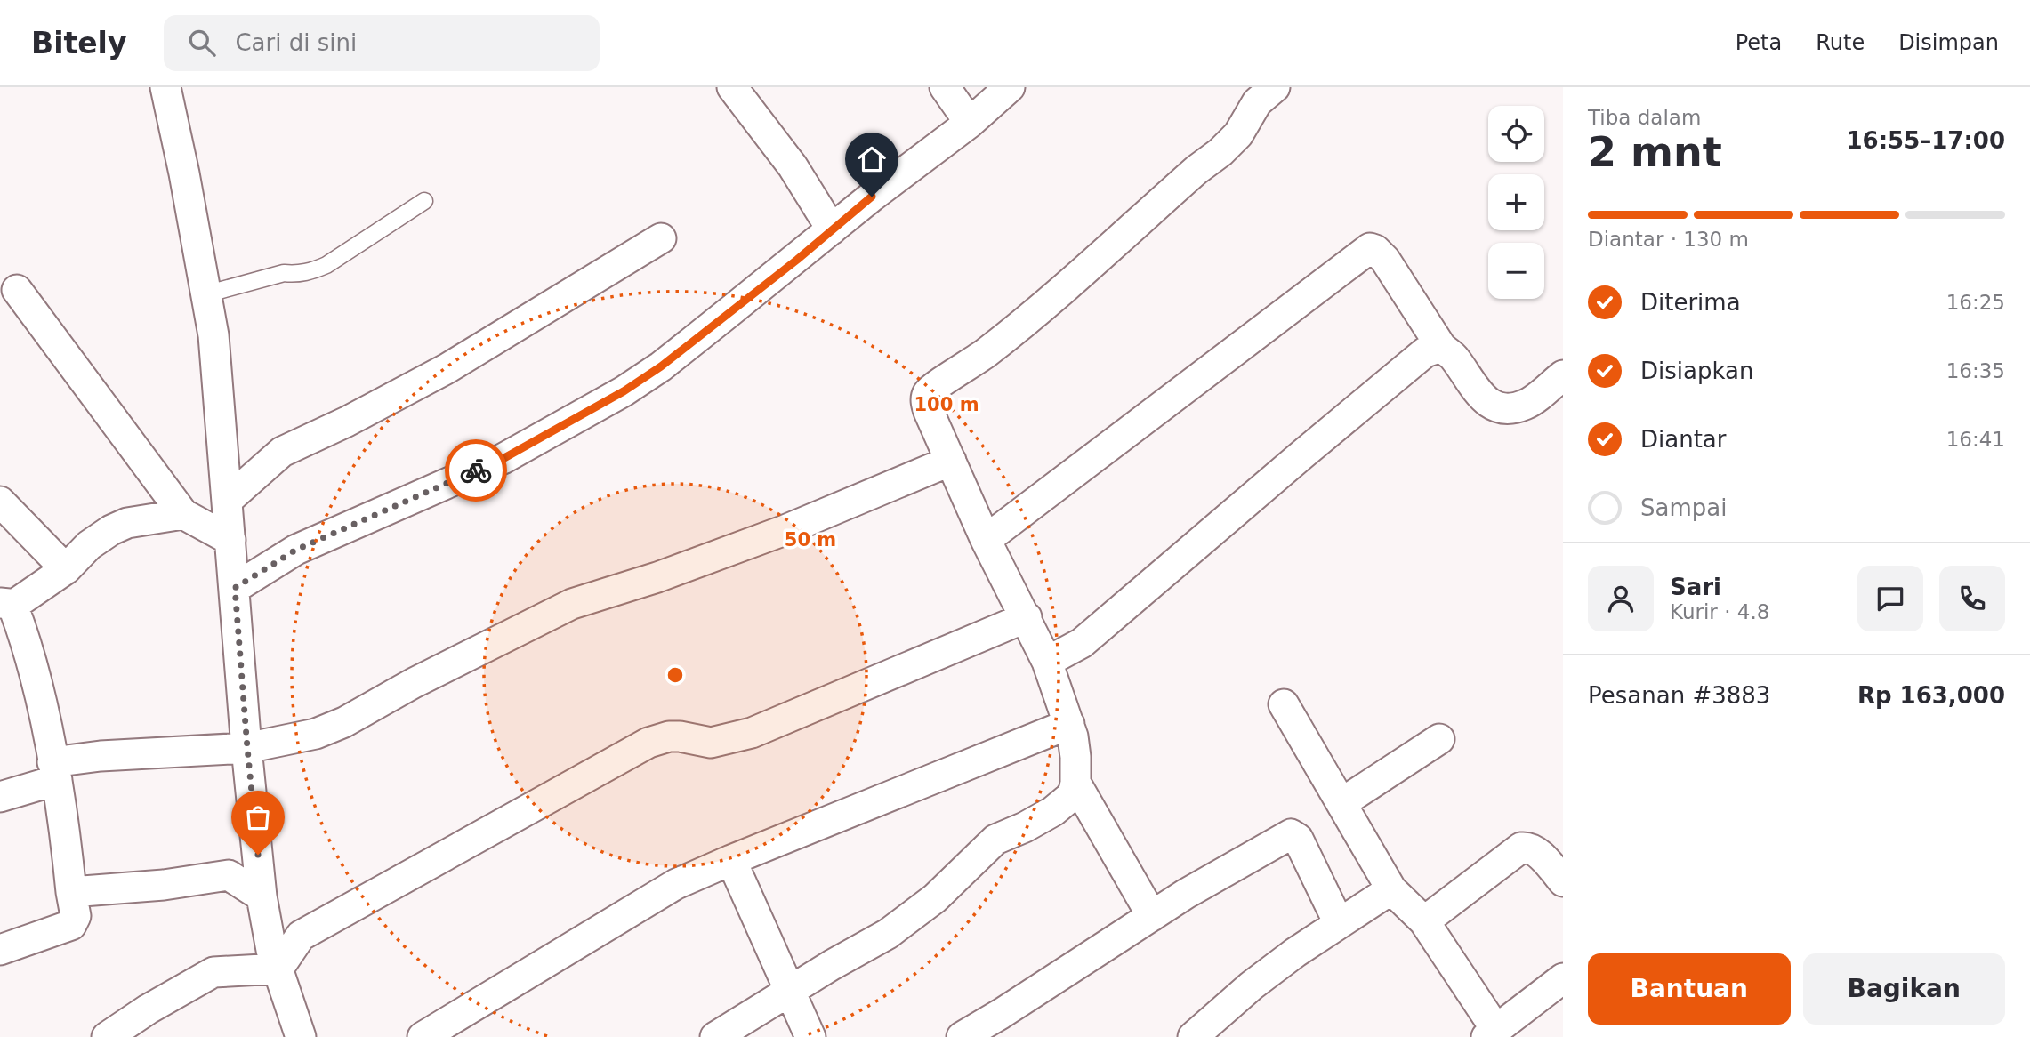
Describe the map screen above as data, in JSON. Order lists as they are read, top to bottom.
{
  "page": {
    "header": "Bitely",
    "search": "Cari di sini",
    "nav": ["Peta", "Rute", "Disimpan"],
    "heading": ["2 mnt", "Tiba dalam", "16:55–17:00"],
    "panel": [
      "Sari",
      "Kurir · 4.8",
      "Pesanan #3883",
      "Rp 163,000"
    ],
    "map_buttons": ["+", "−"],
    "bar": "Diantar · 130 m",
    "list": [
      ["Diterima", "16:25"],
      ["Disiapkan", "16:35"],
      ["Diantar", "16:41"],
      "Sampai"
    ],
    "buttons": ["Bantuan", "Bagikan"]
  },
  "rings": ["100 m", "50 m"]
}
